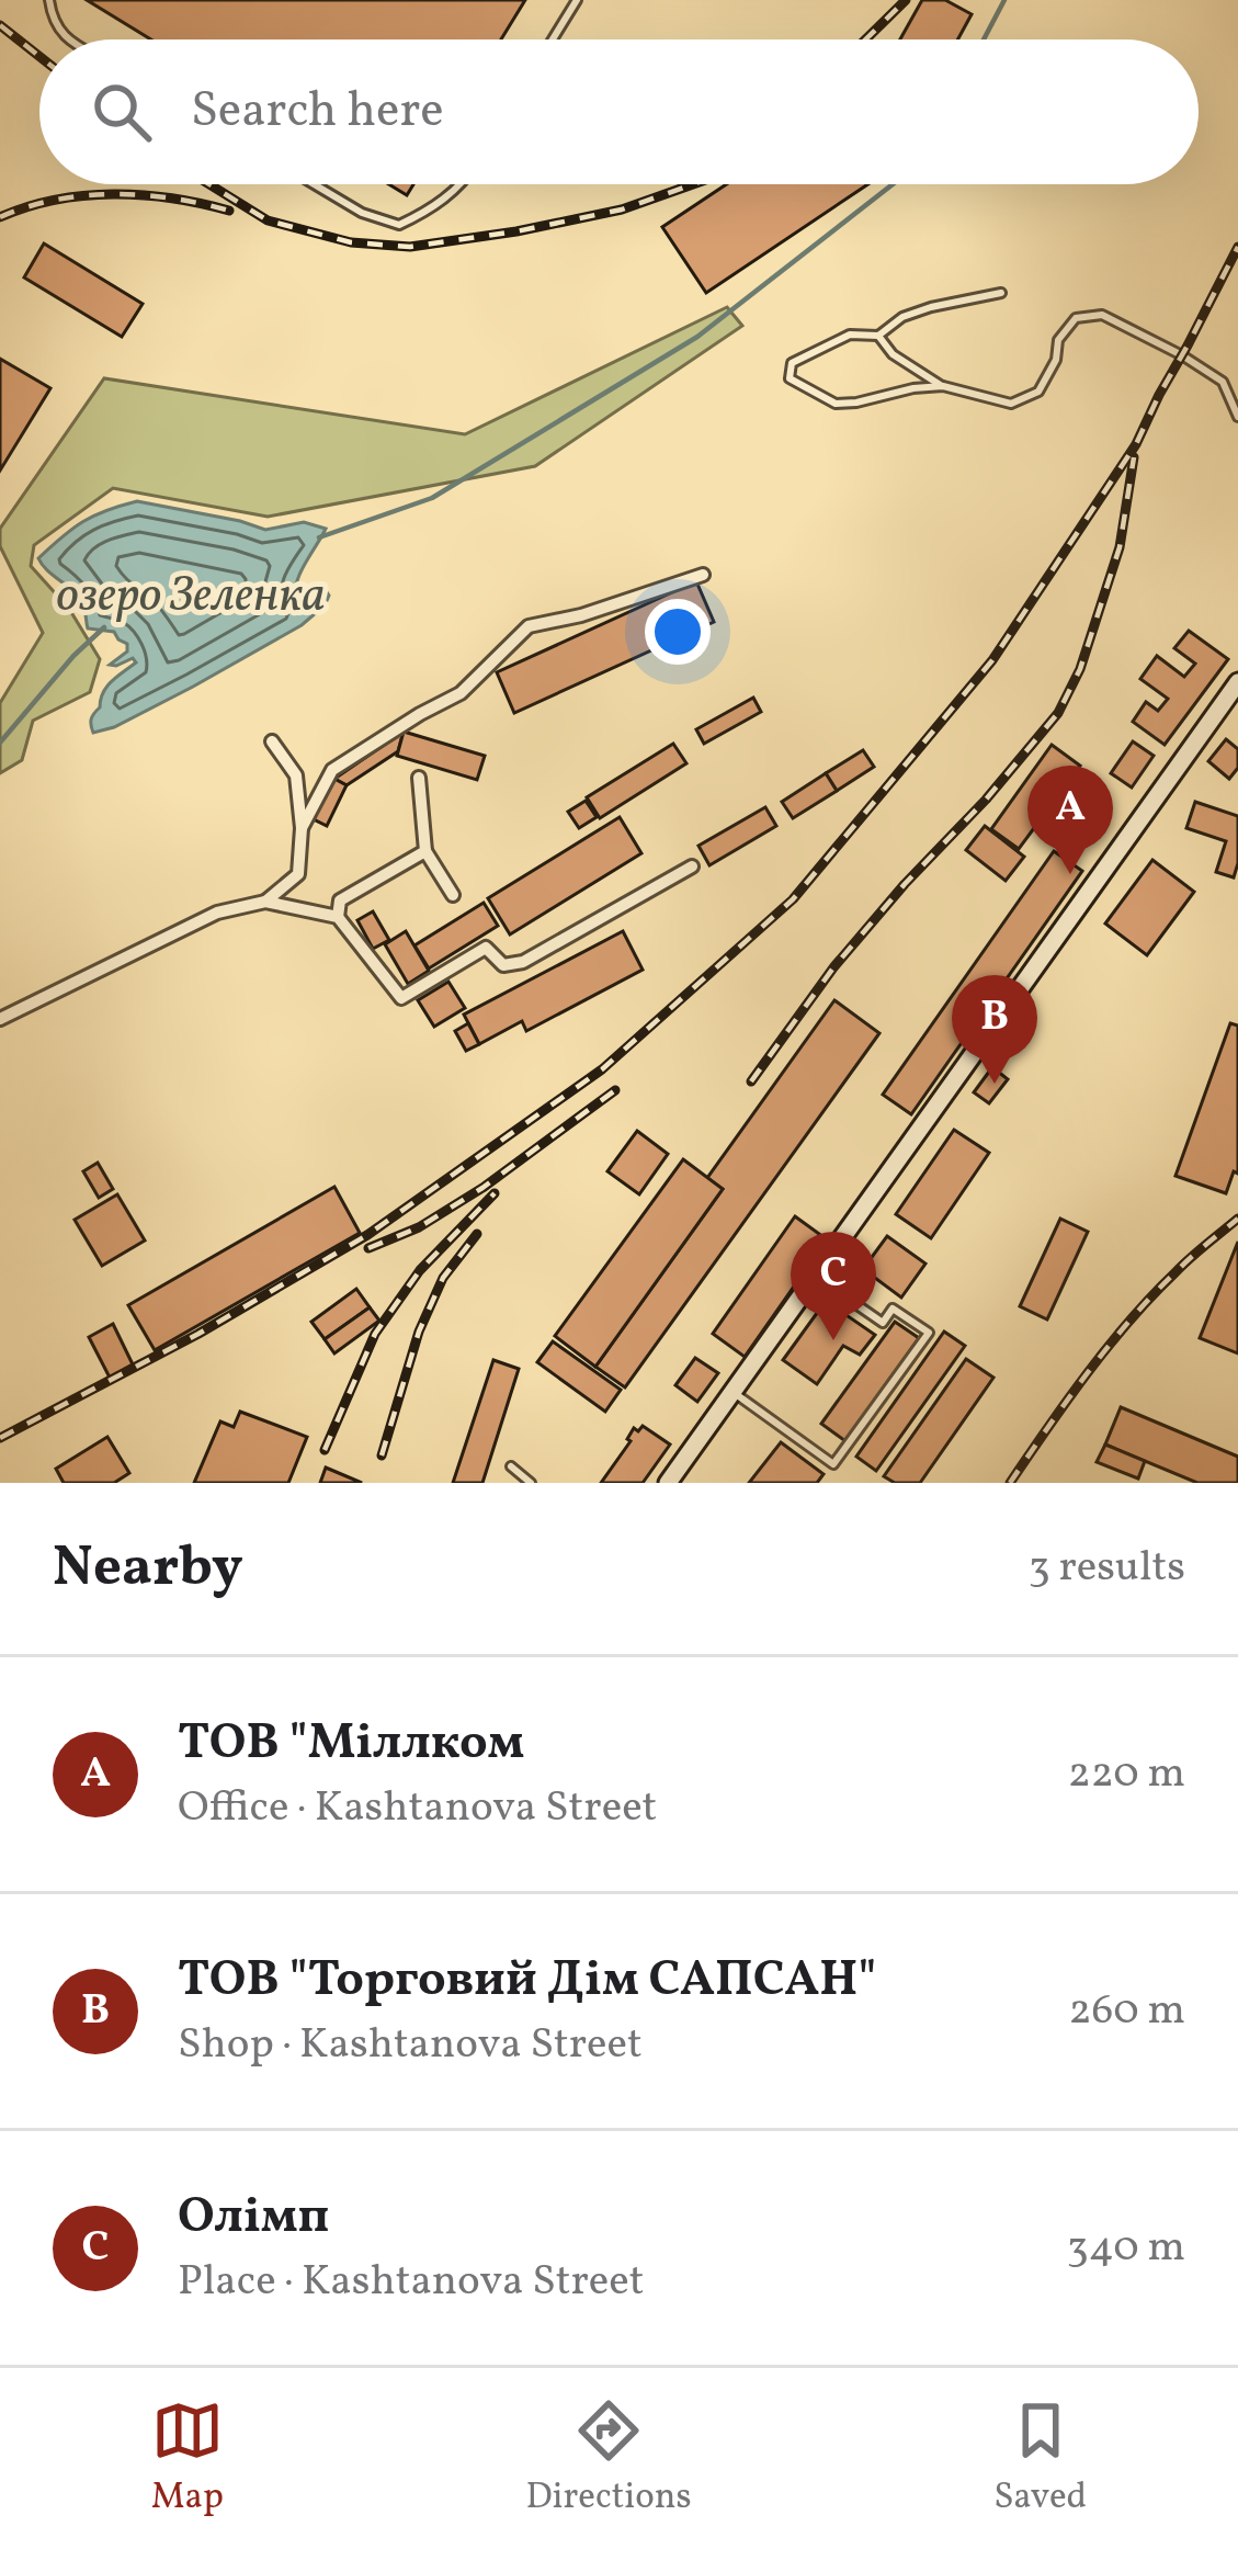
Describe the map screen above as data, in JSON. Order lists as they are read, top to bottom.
{
  "water": ["озеро Зеленка"],
  "page": {
    "search": "Search here",
    "pins": ["A", "B", "C"],
    "heading": ["Nearby", "3 results"],
    "list": [
      {
        "mark": "A",
        "name": "ТОВ \"Міллком",
        "note": "Office · Kashtanova Street",
        "value": "220 m"
      },
      {
        "mark": "B",
        "name": "ТОВ \"Торговий Дім САПСАН\"",
        "note": "Shop · Kashtanova Street",
        "value": "260 m"
      },
      {
        "mark": "C",
        "name": "Олімп",
        "note": "Place · Kashtanova Street",
        "value": "340 m"
      }
    ],
    "nav": ["Map", "Directions", "Saved"]
  }
}
